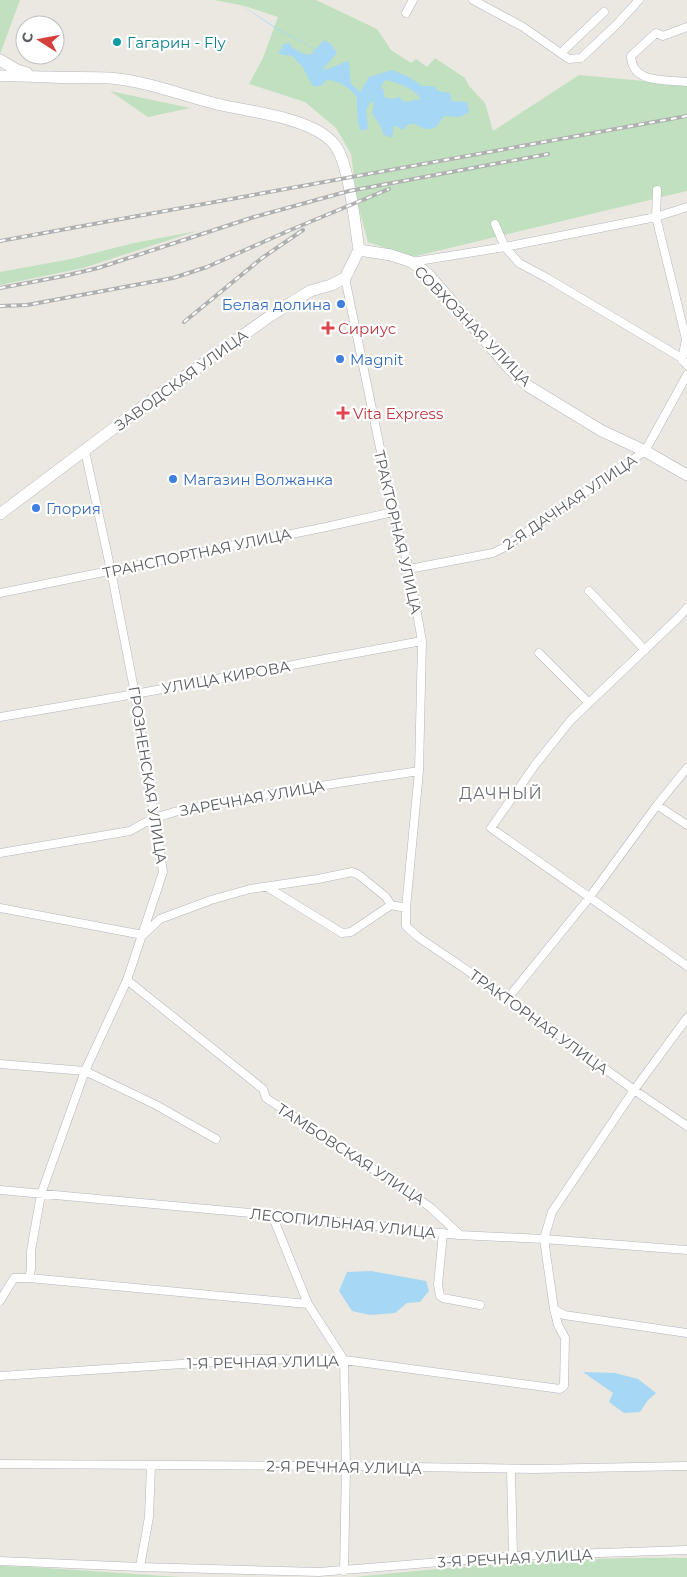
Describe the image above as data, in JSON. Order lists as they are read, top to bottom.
{
  "streets": {
    "street": [
      "СОВХОЗНАЯ УЛИЦА",
      "ЗАВОДСКАЯ УЛИЦА",
      "2-Я ДАЧНАЯ УЛИЦА",
      "ТРАКТОРНАЯ УЛИЦА",
      "ТРАНСПОРТНАЯ УЛИЦА",
      "УЛИЦА КИРОВА",
      "ГРОЗНЕНСКАЯ УЛИЦА",
      "ЗАРЕЧНАЯ УЛИЦА",
      "ТАМБОВСКАЯ УЛИЦА",
      "ЛЕСОПИЛЬНАЯ УЛИЦА",
      "1-Я РЕЧНАЯ УЛИЦА",
      "2-Я РЕЧНАЯ УЛИЦА",
      "3-Я РЕЧНАЯ УЛИЦА"
    ]
  },
  "crossings": [
    ["СОВХОЗНАЯ УЛИЦА", "2-Я ДАЧНАЯ УЛИЦА"],
    ["ЗАВОДСКАЯ УЛИЦА", "ТРАКТОРНАЯ УЛИЦА"],
    ["ЗАВОДСКАЯ УЛИЦА", "ГРОЗНЕНСКАЯ УЛИЦА"],
    ["2-Я ДАЧНАЯ УЛИЦА", "ТРАКТОРНАЯ УЛИЦА"],
    ["ТРАКТОРНАЯ УЛИЦА", "ТРАНСПОРТНАЯ УЛИЦА"],
    ["ТРАКТОРНАЯ УЛИЦА", "УЛИЦА КИРОВА"],
    ["ТРАКТОРНАЯ УЛИЦА", "ЗАРЕЧНАЯ УЛИЦА"],
    ["ТРАНСПОРТНАЯ УЛИЦА", "ГРОЗНЕНСКАЯ УЛИЦА"],
    ["УЛИЦА КИРОВА", "ГРОЗНЕНСКАЯ УЛИЦА"],
    ["ГРОЗНЕНСКАЯ УЛИЦА", "ЗАРЕЧНАЯ УЛИЦА"],
    ["ГРОЗНЕНСКАЯ УЛИЦА", "ТАМБОВСКАЯ УЛИЦА"],
    ["ГРОЗНЕНСКАЯ УЛИЦА", "ЛЕСОПИЛЬНАЯ УЛИЦА"],
    ["ТАМБОВСКАЯ УЛИЦА", "ЛЕСОПИЛЬНАЯ УЛИЦА"]
  ],
  "districts": ["ДАЧНЫЙ"],
  "places": {
    "other": [
      "Гагарин - Fly",
      "Белая долина",
      "Magnit",
      "Магазин Волжанка",
      "Глория"
    ],
    "health": ["Сириус", "Vita Express"]
  },
  "north": "left"
}
